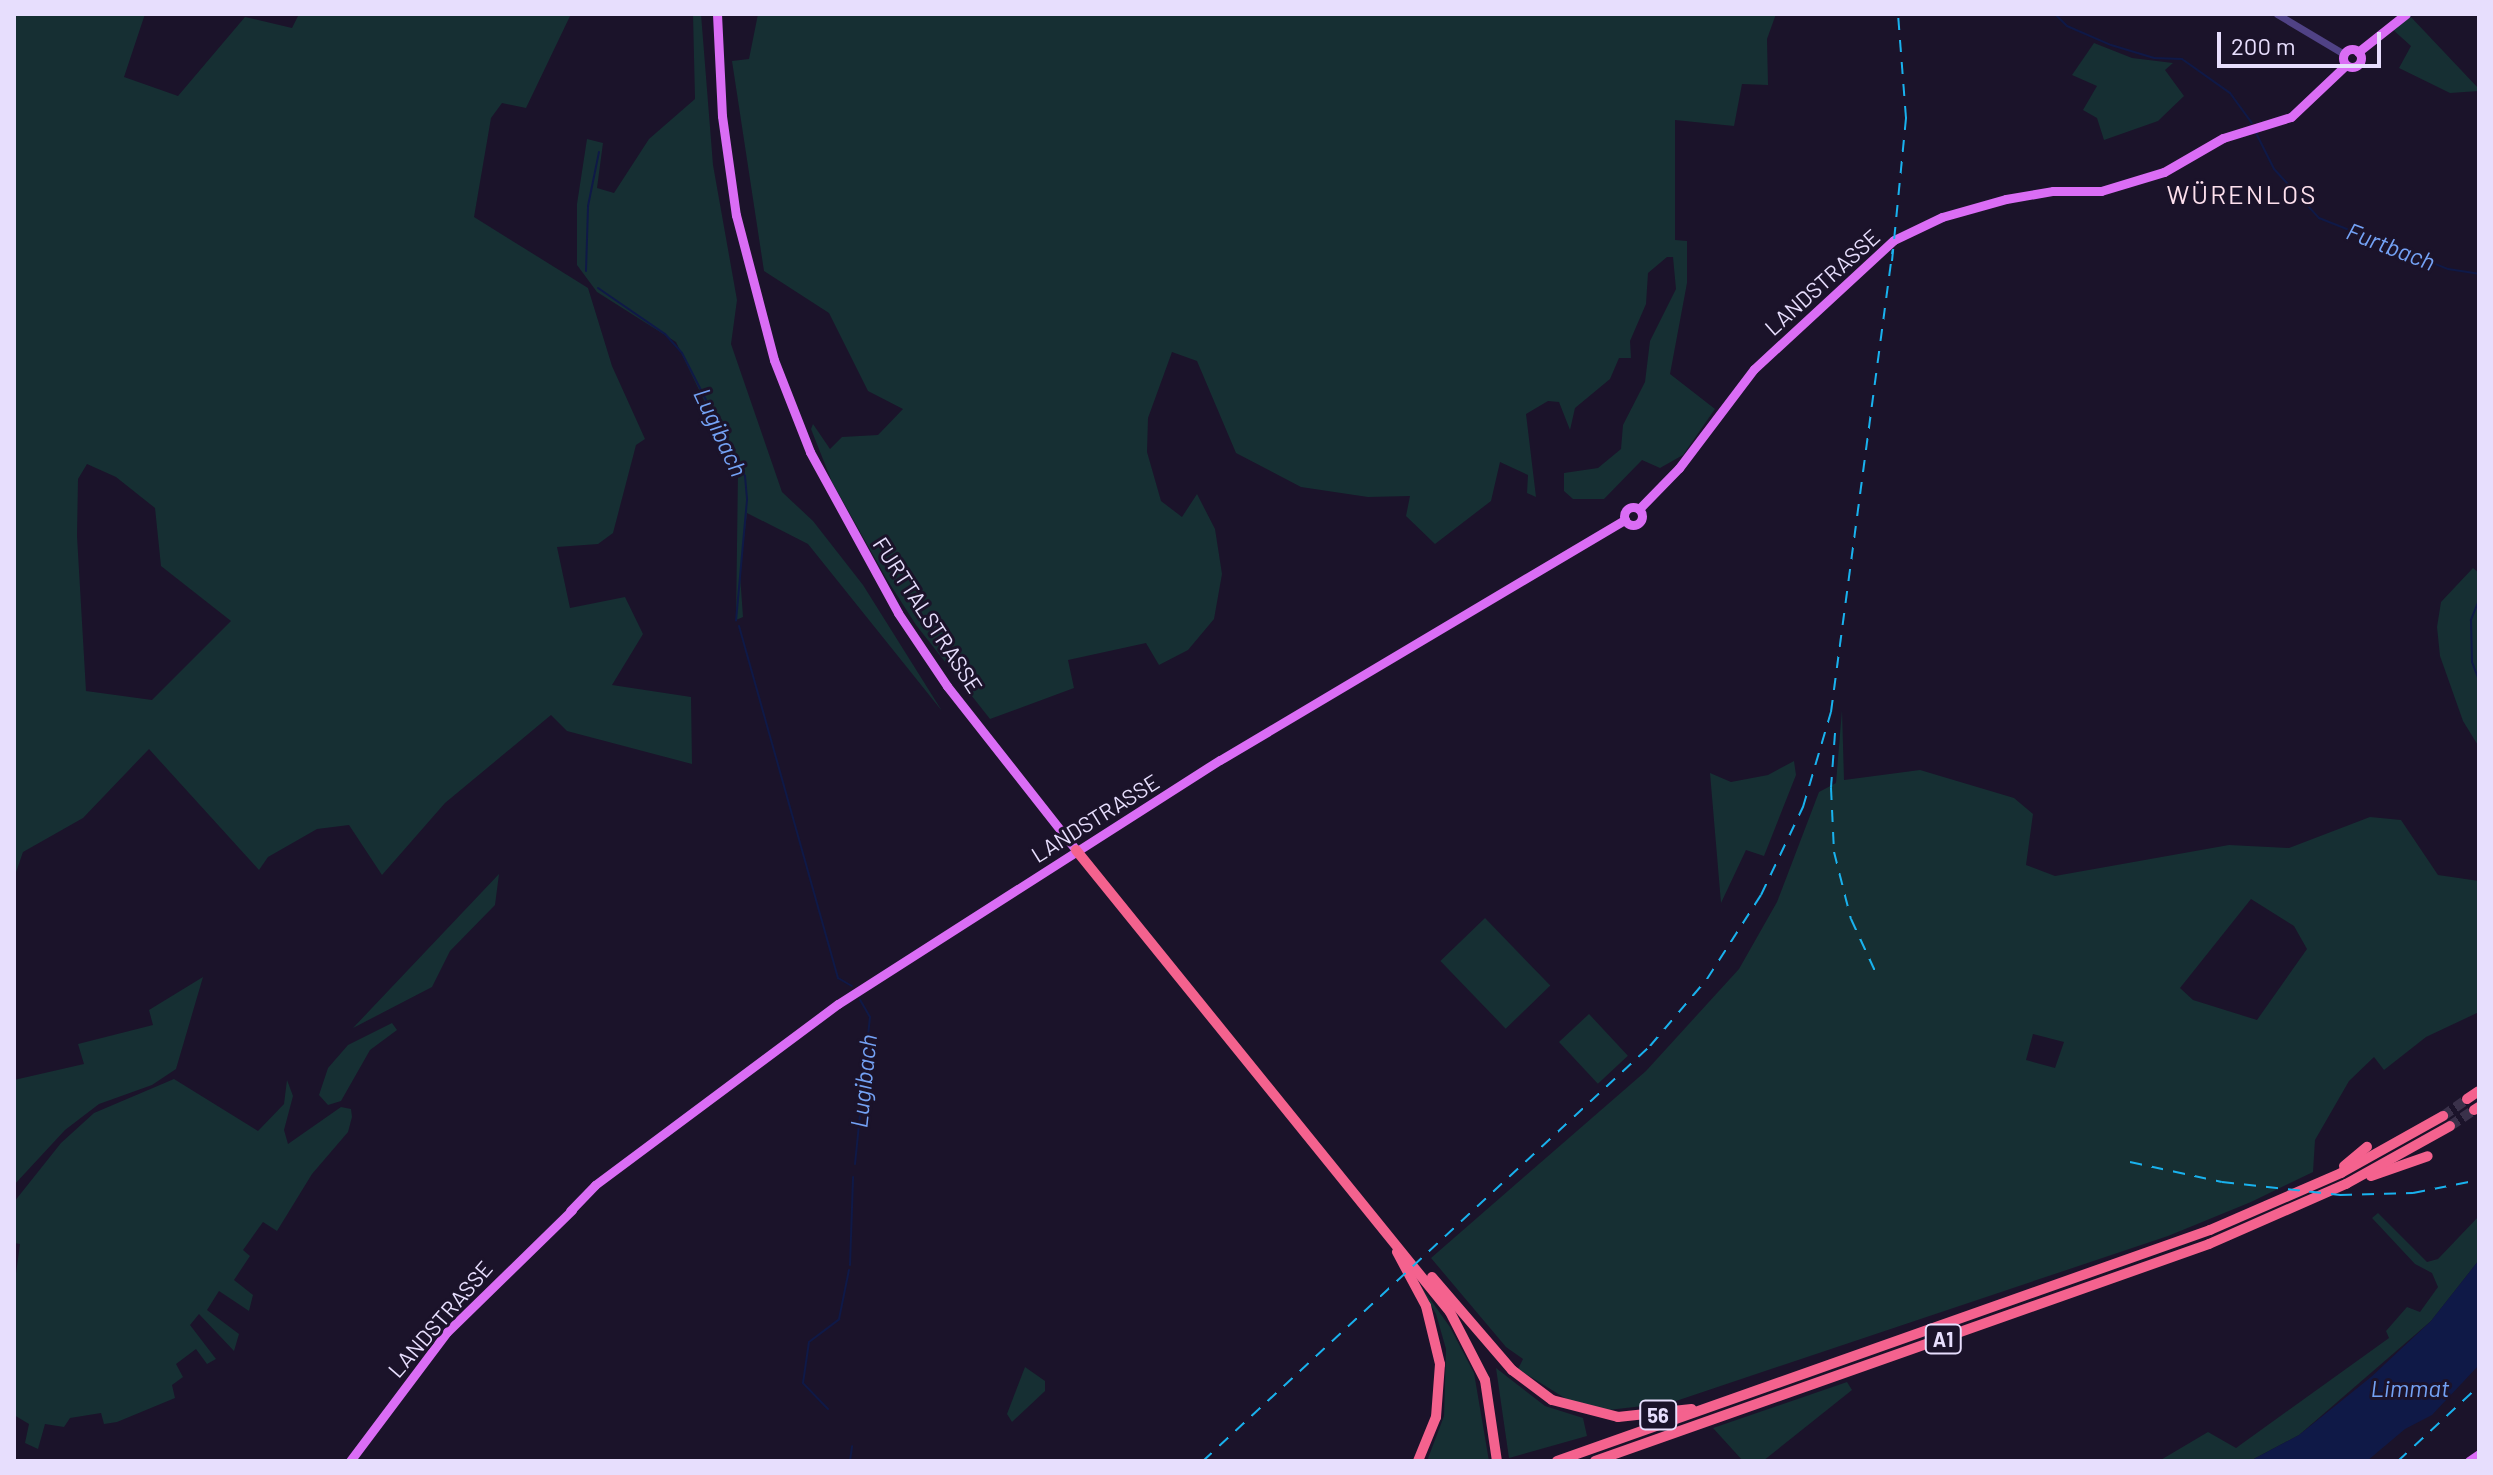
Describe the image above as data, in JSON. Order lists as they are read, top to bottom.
{
  "streets": {
    "highway": ["FURTTALSTRASSE", "A1", "56"],
    "main road": ["LANDSTRASSE"]
  },
  "crossings": [
    ["LANDSTRASSE", "FURTTALSTRASSE"],
    ["A1", "56"]
  ],
  "districts": ["WÜRENLOS"],
  "water": ["Furtbach", "Lugibach", "Limmat"],
  "scale_bar": "200 m"
}
